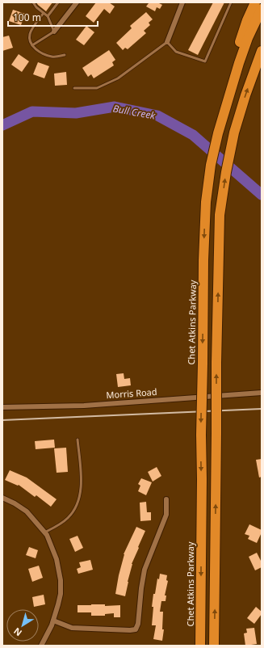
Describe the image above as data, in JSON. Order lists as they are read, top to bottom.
{
  "streets": {
    "highway": ["Chet Atkins Parkway"],
    "street": ["Morris Road"]
  },
  "water": ["Bull Creek"],
  "scale_bar": "100 m",
  "north": "bottom left"
}
